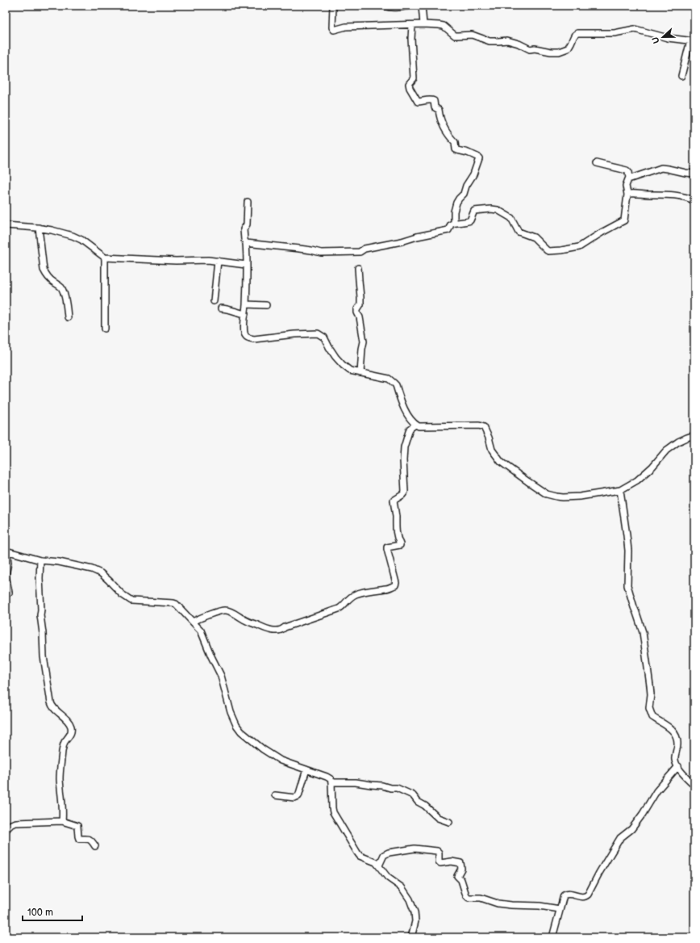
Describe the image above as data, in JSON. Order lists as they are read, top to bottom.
{
  "scale_bar": "100 m",
  "north": "left"
}
